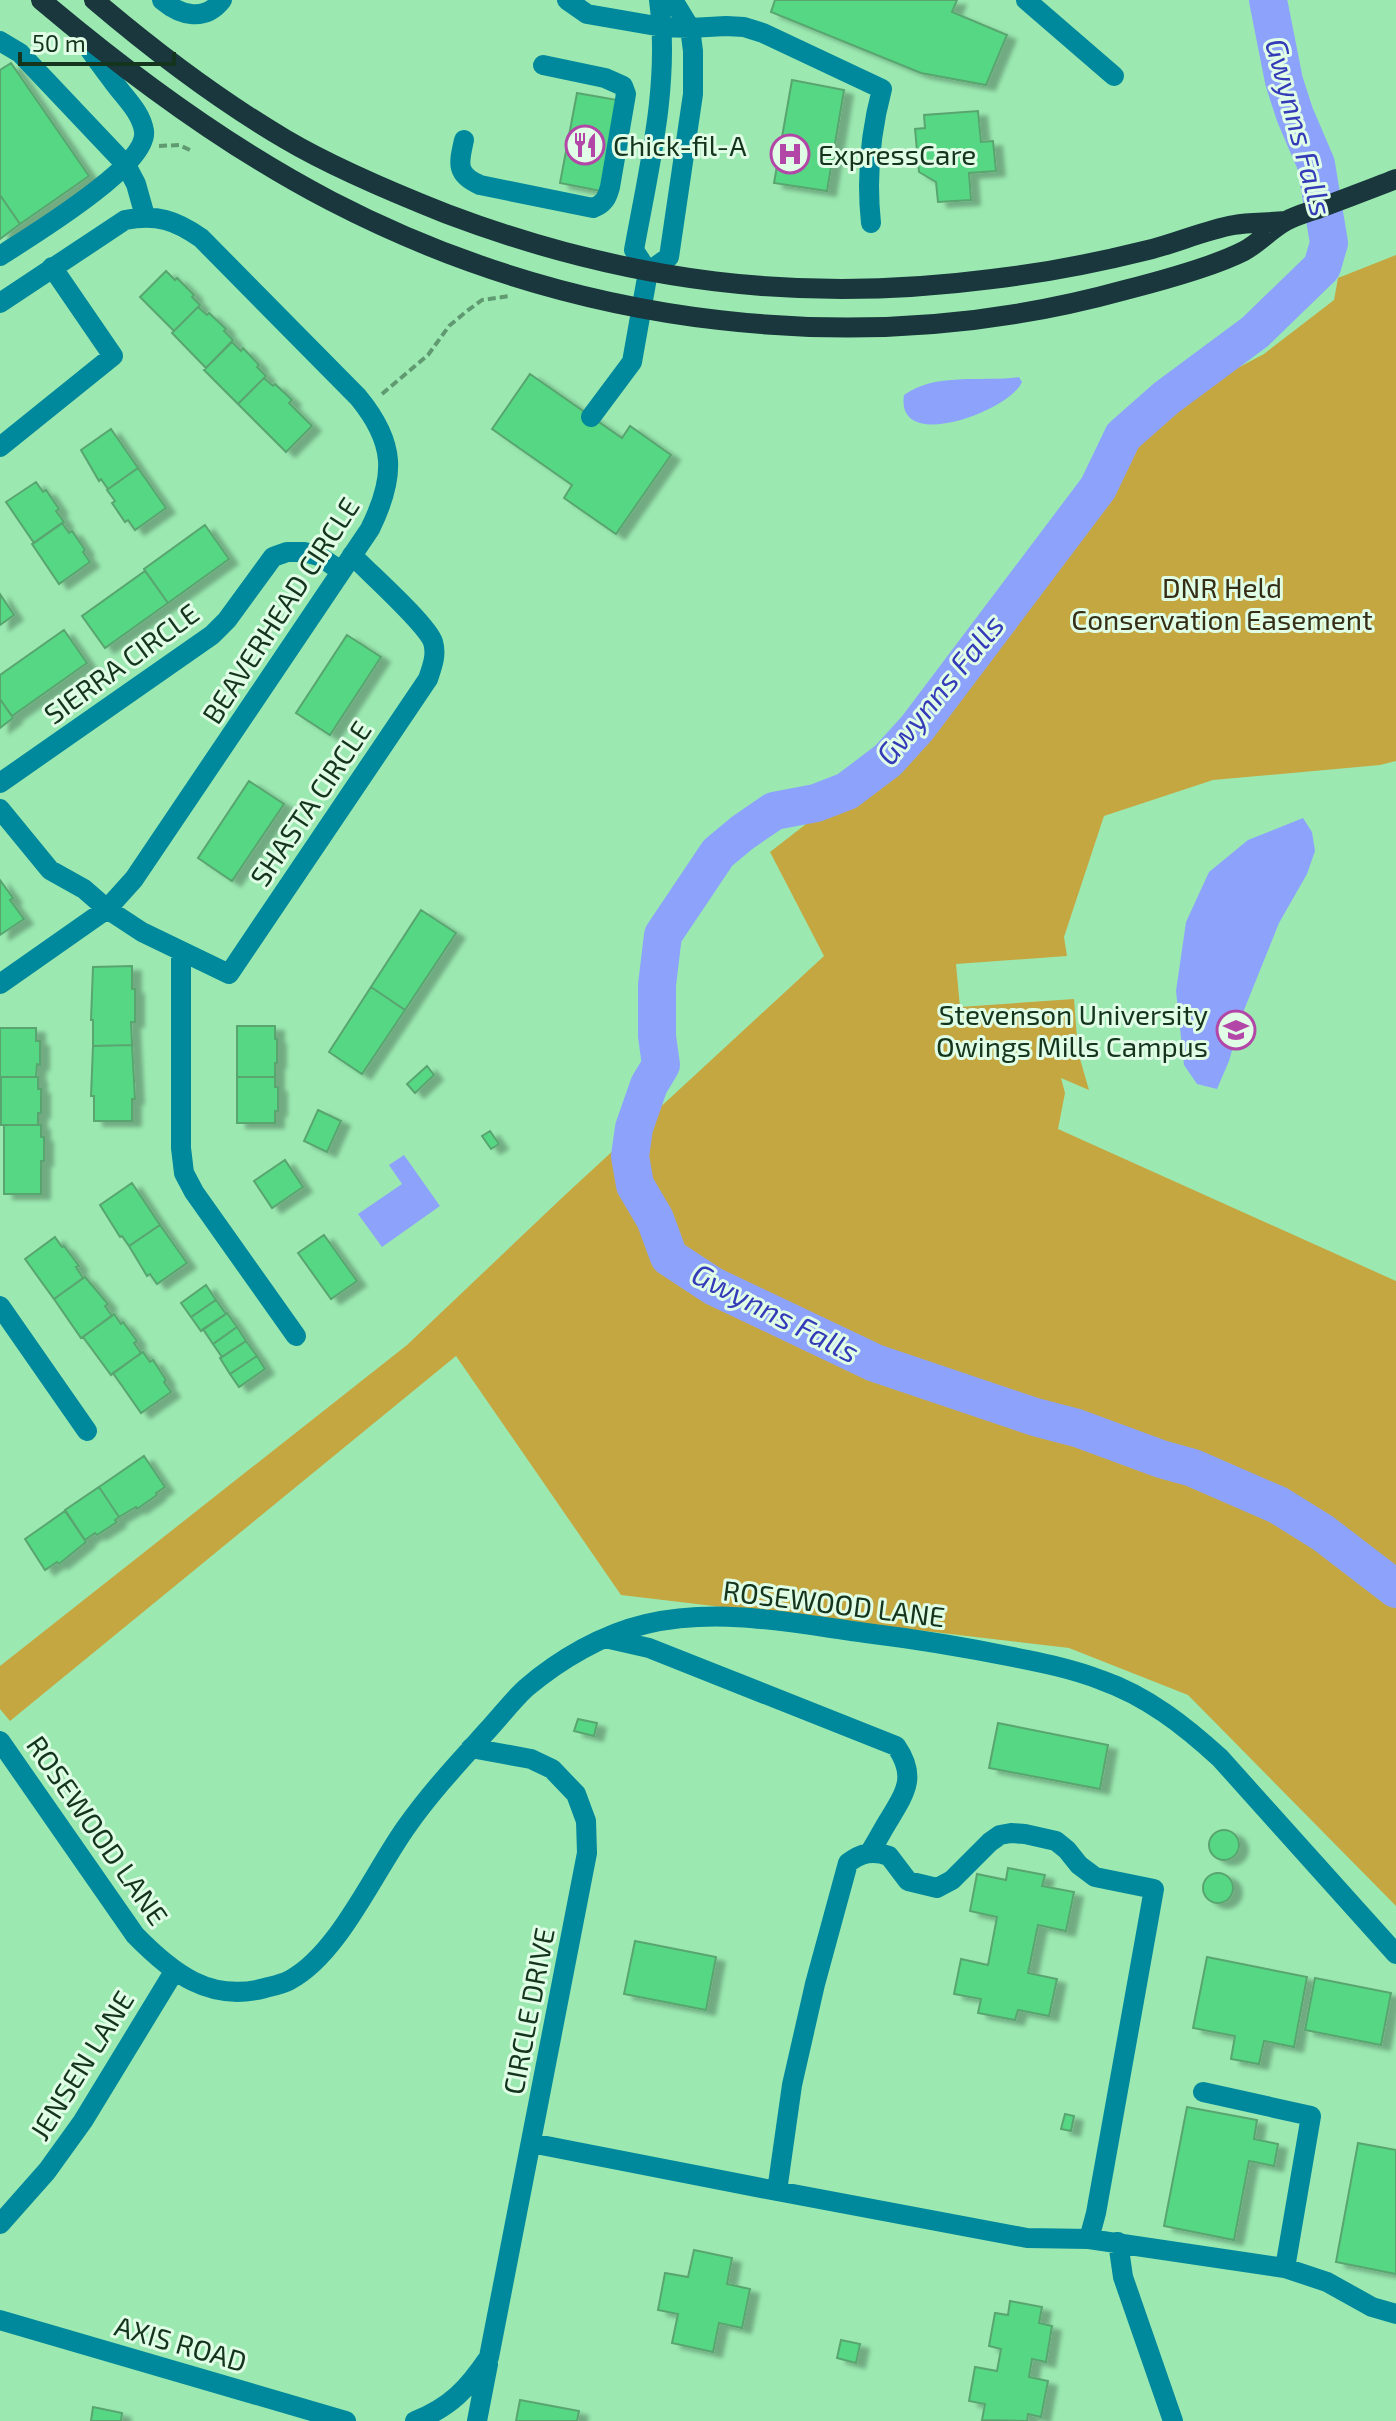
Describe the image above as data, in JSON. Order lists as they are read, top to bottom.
{
  "streets": {
    "street": [
      "BEAVERHEAD CIRCLE",
      "SIERRA CIRCLE",
      "SHASTA CIRCLE",
      "ROSEWOOD LANE",
      "CIRCLE DRIVE",
      "JENSEN LANE",
      "AXIS ROAD"
    ]
  },
  "crossings": [
    ["BEAVERHEAD CIRCLE", "SIERRA CIRCLE"],
    ["BEAVERHEAD CIRCLE", "SHASTA CIRCLE"],
    ["SIERRA CIRCLE", "SHASTA CIRCLE"],
    ["ROSEWOOD LANE", "CIRCLE DRIVE"],
    ["ROSEWOOD LANE", "JENSEN LANE"]
  ],
  "water": ["Gwynns Falls"],
  "parks": ["DNR Held Conservation Easement"],
  "places": {
    "restaurant": ["Chick-fil-A"],
    "hospital": ["ExpressCare"],
    "school or university": ["Stevenson University Owings Mills Campus"]
  },
  "scale_bar": "50 m"
}
